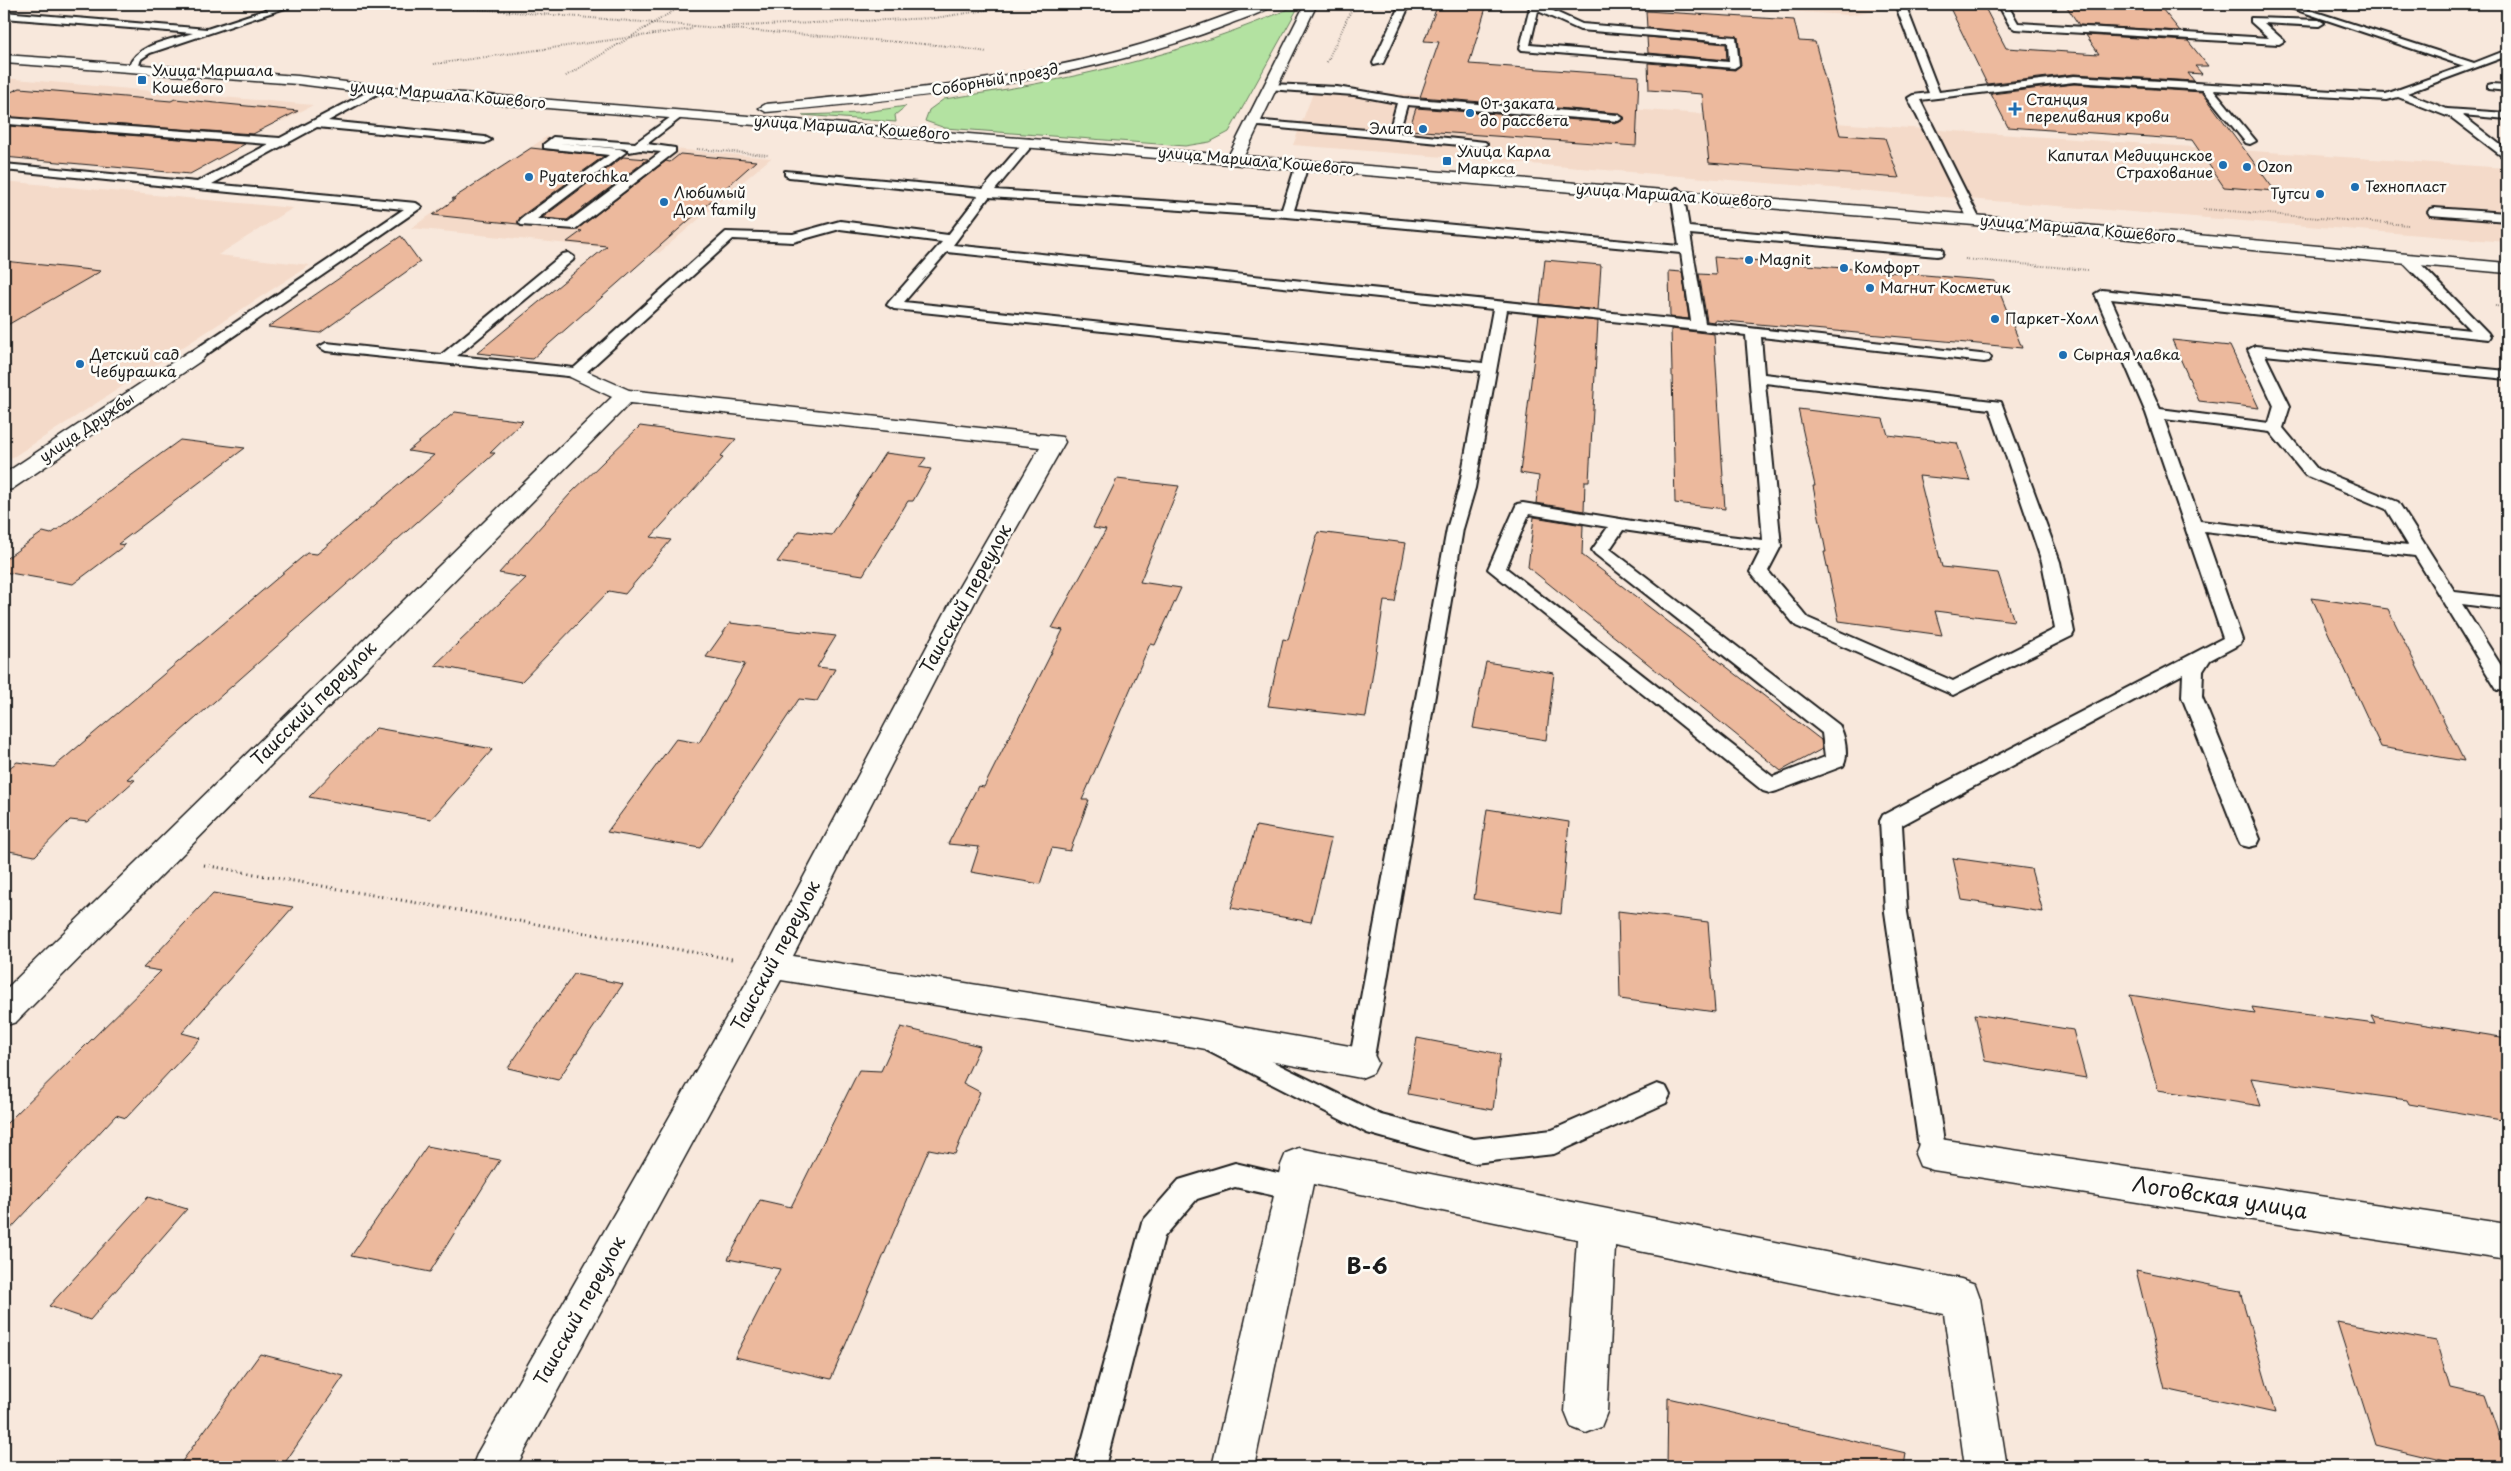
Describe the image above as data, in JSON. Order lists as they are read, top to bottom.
{
  "streets": {
    "street": [
      "Соборный проезд",
      "улица Маршала Кошевого",
      "улица Дружбы",
      "Таисский переулок",
      "Логовская улица"
    ]
  },
  "districts": ["В-6"],
  "places": {
    "transit": ["Улица Маршала Кошевого", "Улица Карла Маркса"],
    "health": ["Станция переливания крови"],
    "other": [
      "От заката до рассвета",
      "Элита",
      "Капитал Медицинское Страхование",
      "Ozon",
      "Pyaterochka",
      "Технопласт",
      "Тутси",
      "Любимый Дом family",
      "Magnit",
      "Комфорт",
      "Магнит Косметик",
      "Паркет-Холл",
      "Сырная лавка",
      "Детский сад Чебурашка"
    ]
  }
}
